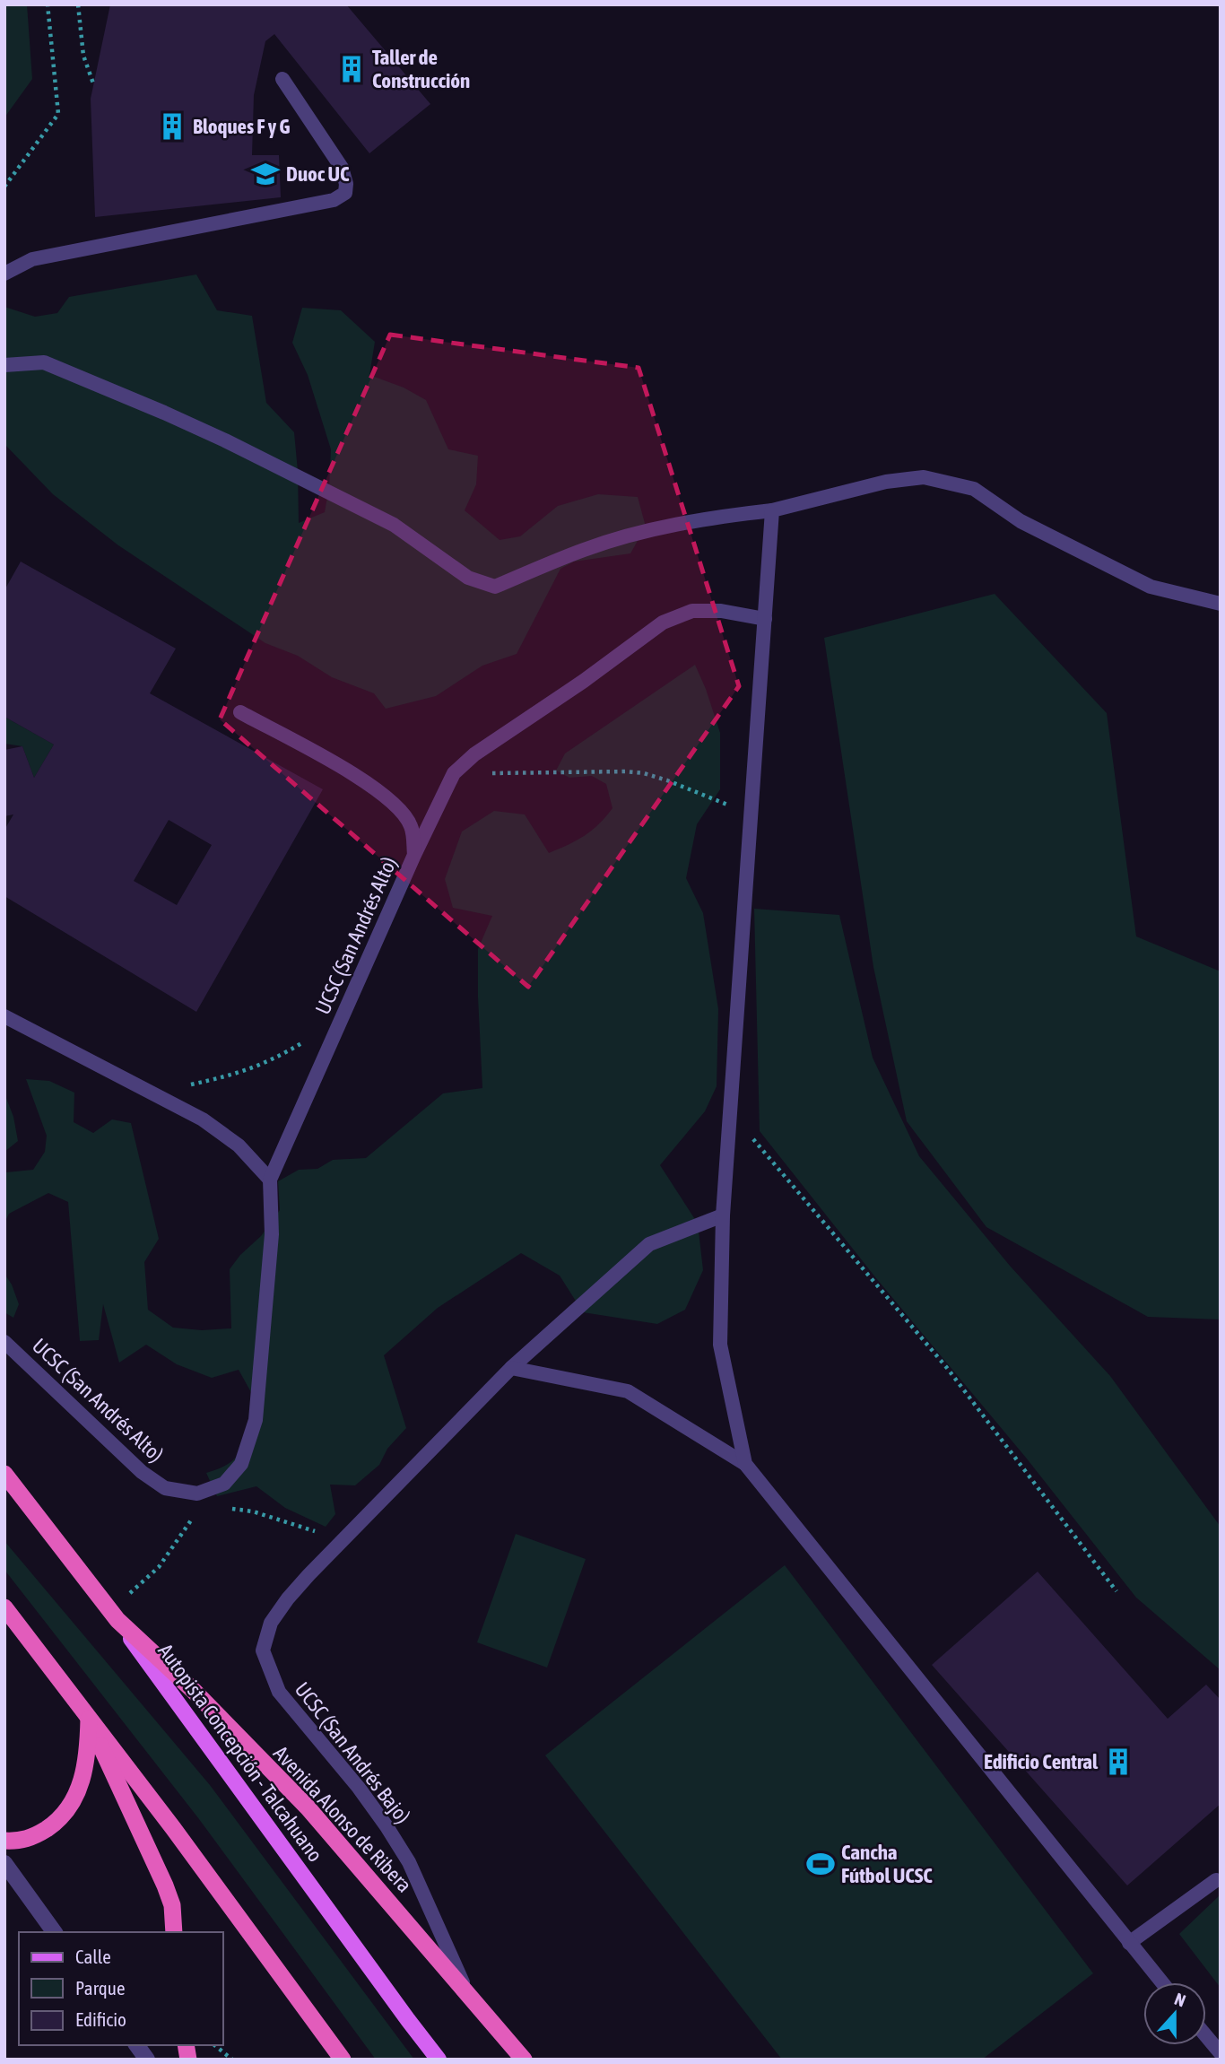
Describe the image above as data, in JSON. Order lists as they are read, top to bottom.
{
  "streets": {
    "highway": ["Autopista Concepción - Talcahuano", "Avenida Alonso de Ribera"],
    "lane": ["UCSC (San Andrés Alto)", "UCSC (San Andrés Bajo)"]
  },
  "crossings": [
    ["Autopista Concepción - Talcahuano", "Avenida Alonso de Ribera"],
    ["UCSC (San Andrés Bajo)", "Avenida Alonso de Ribera"]
  ],
  "places": {
    "building": ["Taller de Construcción", "Bloques F y G", "Edificio Central"],
    "school or university": ["Duoc UC"],
    "sports": ["Cancha Fútbol UCSC"]
  },
  "legend": ["Calle", "Parque", "Edificio"],
  "north": "top"
}
